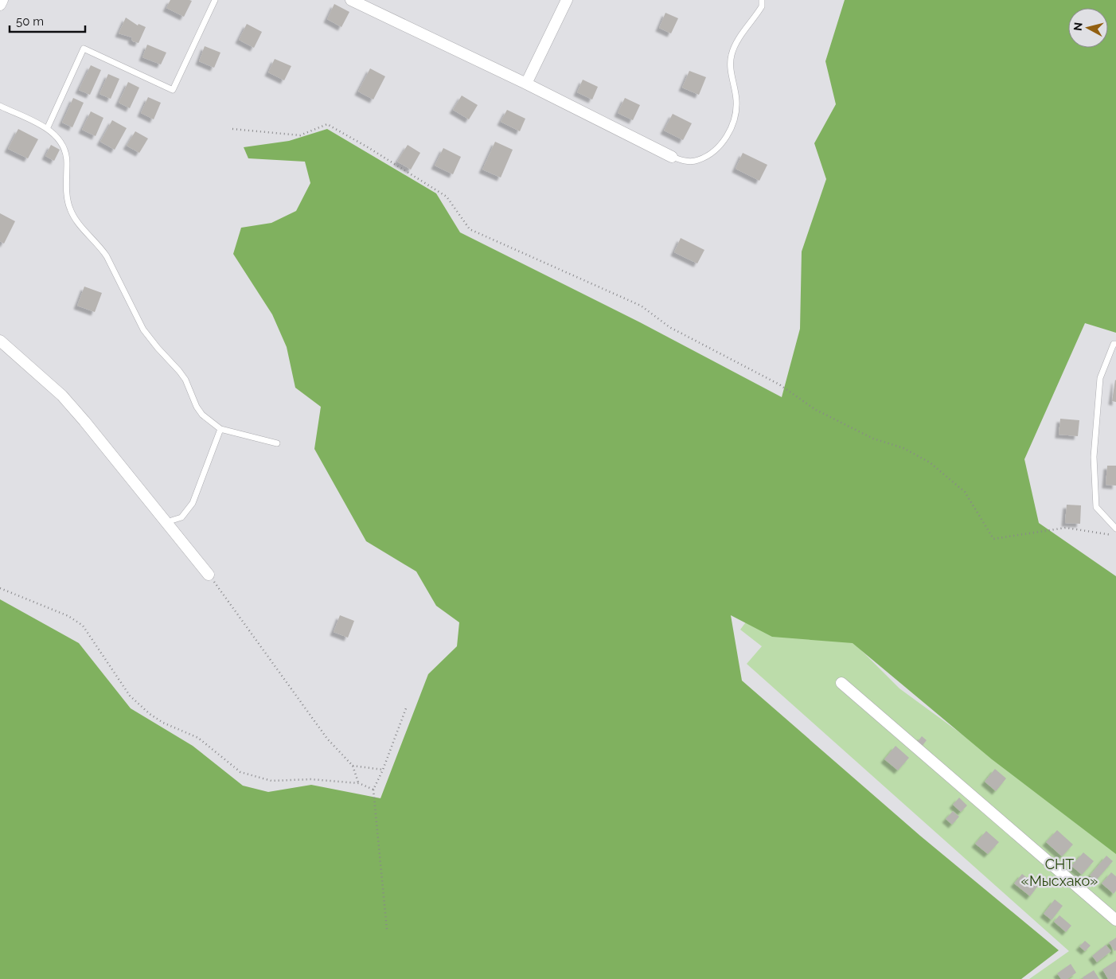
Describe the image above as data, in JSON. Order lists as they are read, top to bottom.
{
  "parks": ["СНТ «Мысхако»"],
  "scale_bar": "50 m",
  "north": "left"
}
